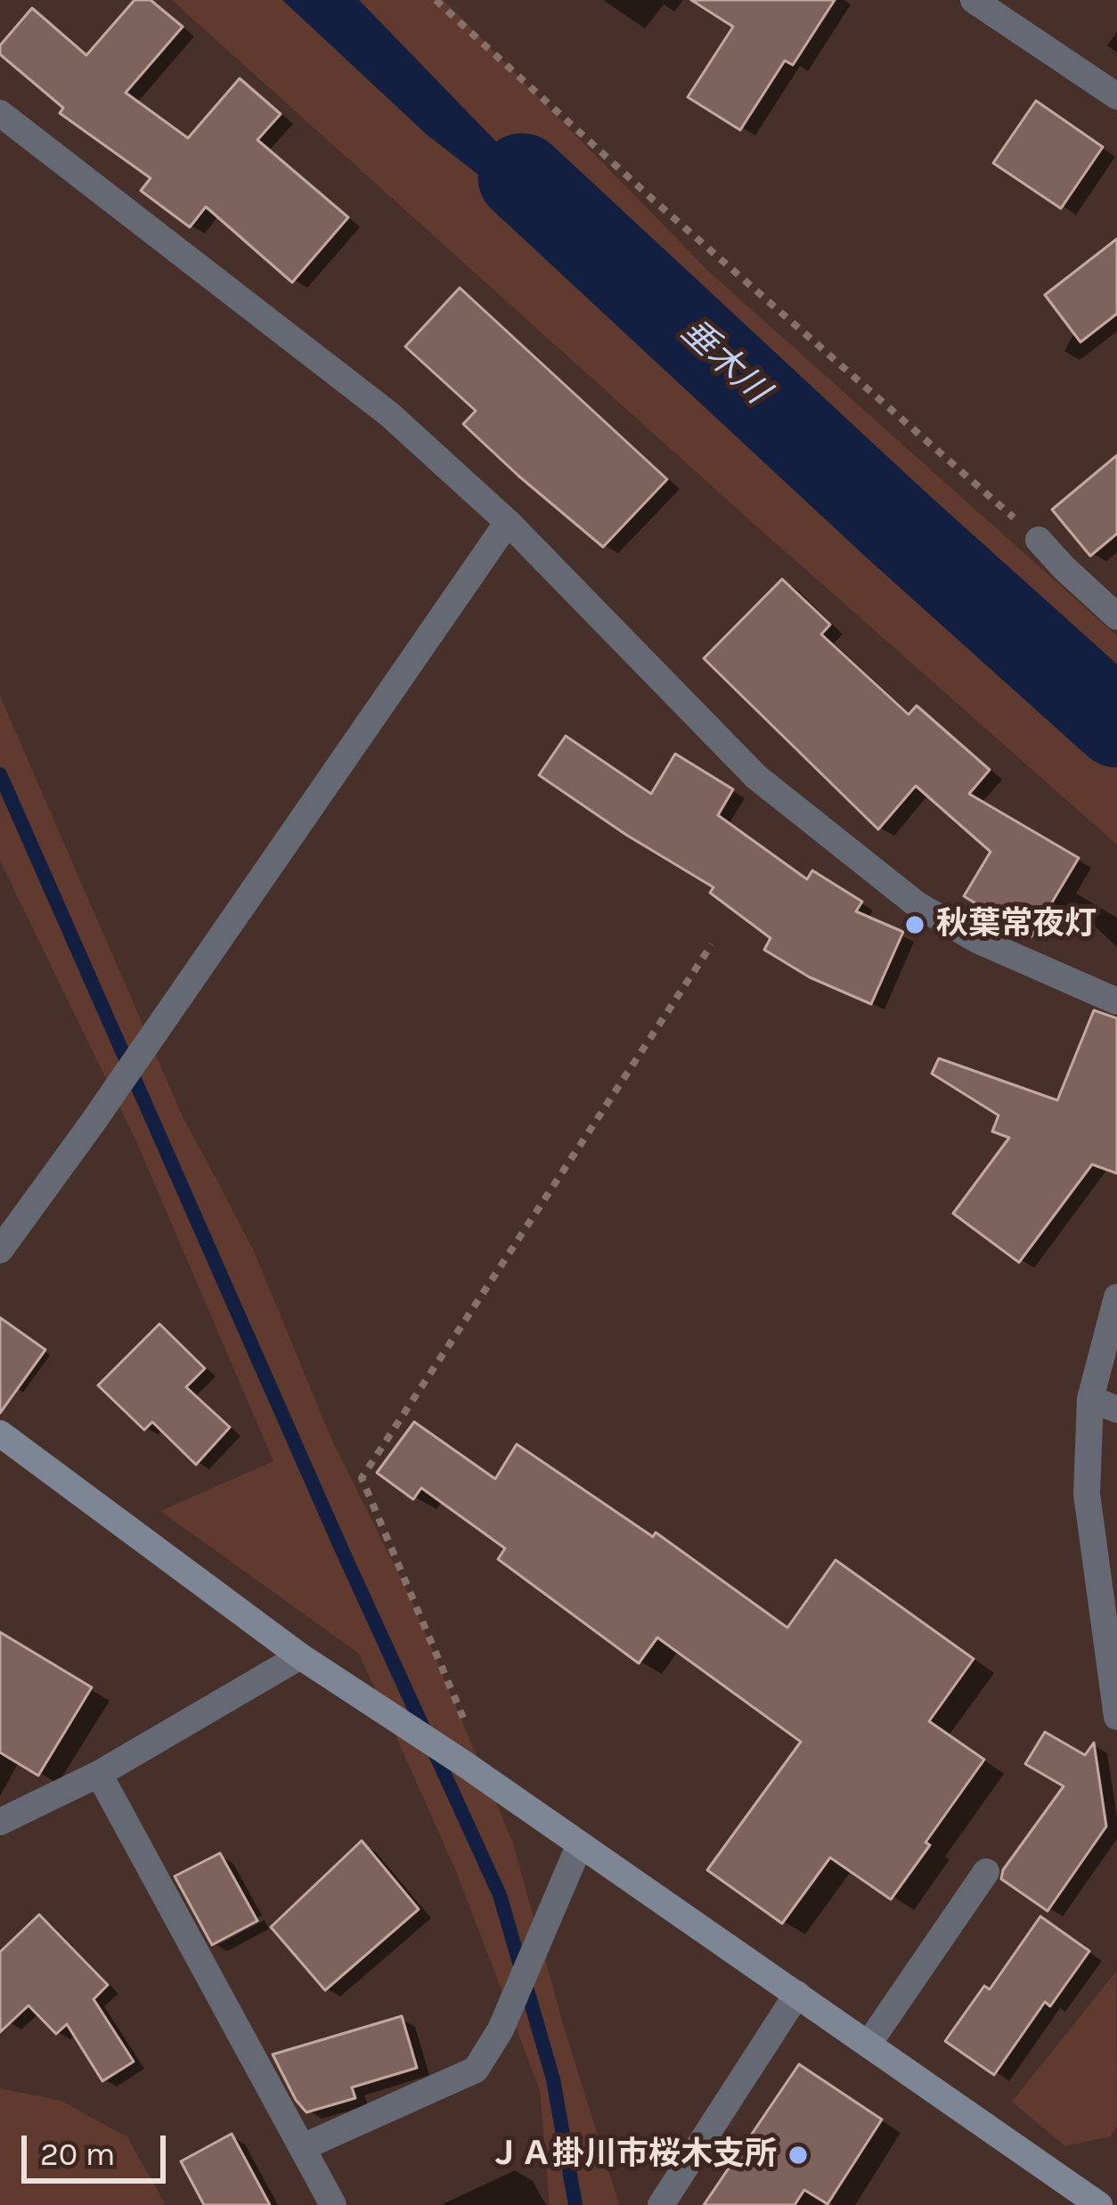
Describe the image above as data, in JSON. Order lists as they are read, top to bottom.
{
  "water": ["垂木川"],
  "places": ["秋葉常夜灯", "ＪＡ掛川市桜木支所"],
  "scale_bar": "20 m"
}
